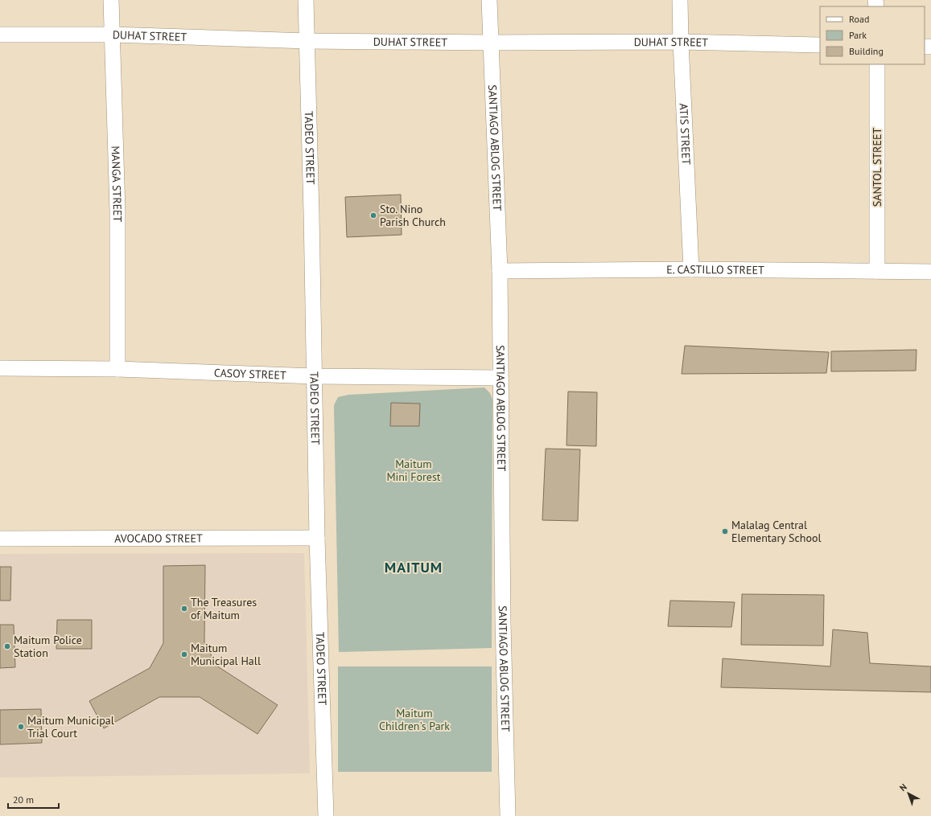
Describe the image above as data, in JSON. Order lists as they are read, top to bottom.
{
  "streets": {
    "street": [
      "DUHAT STREET",
      "ATIS STREET",
      "TADEO STREET",
      "SANTIAGO ABLOG STREET",
      "SANTOL STREET",
      "MANGA STREET",
      "E. CASTILLO STREET",
      "CASOY STREET",
      "AVOCADO STREET"
    ]
  },
  "crossings": [
    ["DUHAT STREET", "ATIS STREET"],
    ["DUHAT STREET", "TADEO STREET"],
    ["DUHAT STREET", "SANTIAGO ABLOG STREET"],
    ["DUHAT STREET", "MANGA STREET"],
    ["ATIS STREET", "E. CASTILLO STREET"],
    ["TADEO STREET", "CASOY STREET"],
    ["TADEO STREET", "AVOCADO STREET"],
    ["SANTIAGO ABLOG STREET", "E. CASTILLO STREET"],
    ["SANTIAGO ABLOG STREET", "CASOY STREET"],
    ["SANTOL STREET", "E. CASTILLO STREET"],
    ["MANGA STREET", "CASOY STREET"]
  ],
  "districts": ["MAITUM"],
  "parks": ["Maitum Mini Forest", "Maitum Children's Park"],
  "places": [
    "Sto. Nino Parish Church",
    "Malalag Central Elementary School",
    "The Treasures of Maitum",
    "Maitum Police Station",
    "Maitum Municipal Hall",
    "Maitum Municipal Trial Court"
  ],
  "legend": ["Road", "Park", "Building"],
  "scale_bar": "20 m",
  "north": "top left"
}
